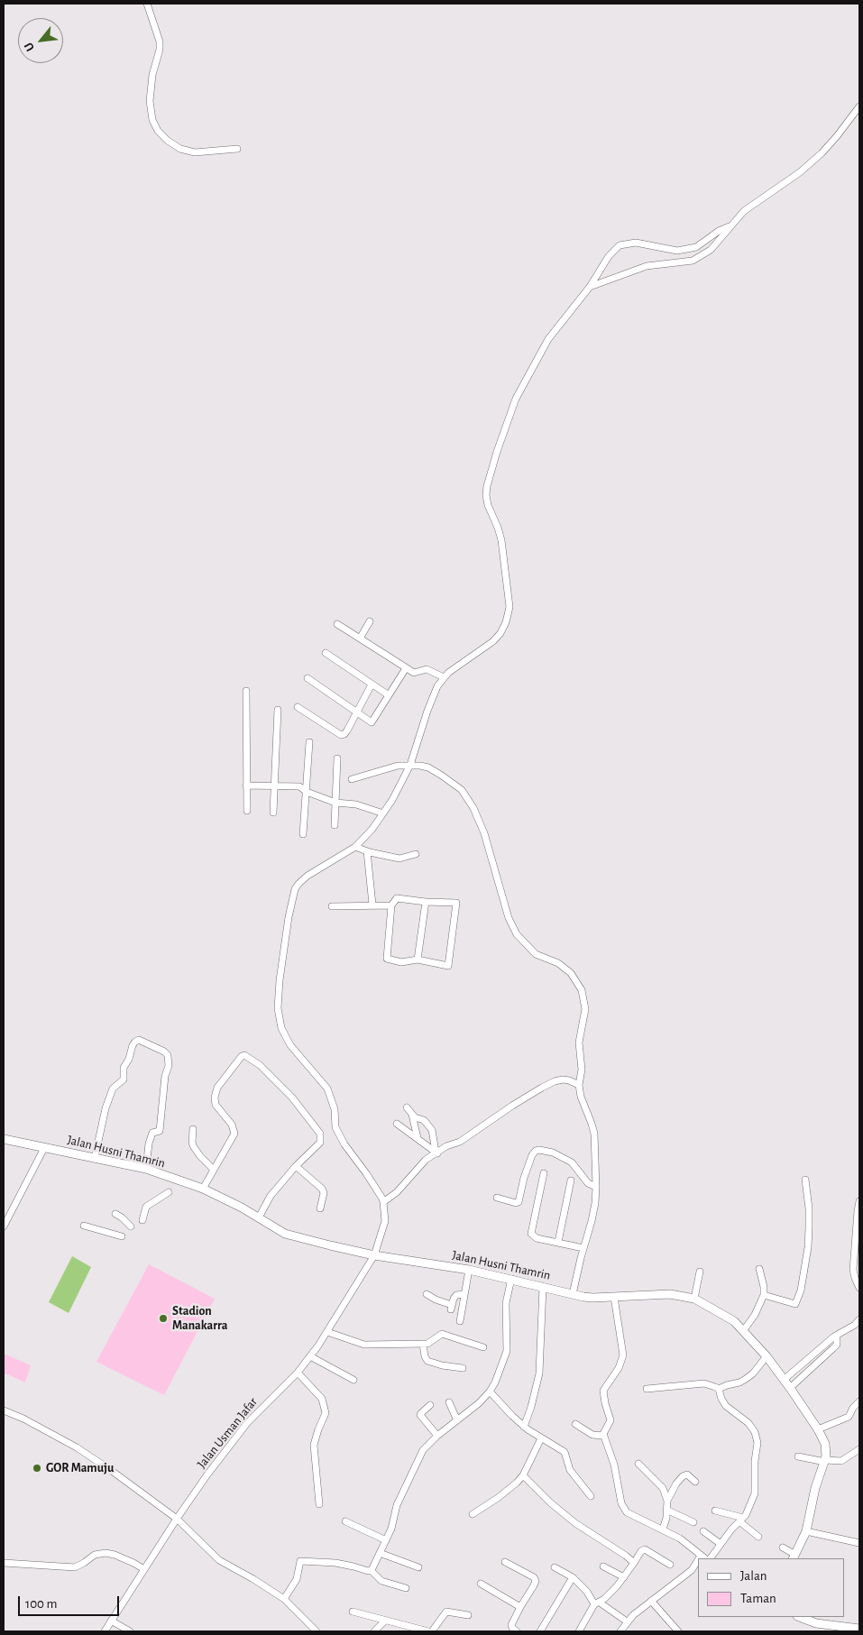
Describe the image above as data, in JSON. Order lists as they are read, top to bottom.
{
  "streets": {
    "street": ["Jalan Husni Thamrin", "Jalan Usman Jafar"]
  },
  "crossings": [
    ["Jalan Husni Thamrin", "Jalan Usman Jafar"]
  ],
  "places": ["Stadion Manakarra", "GOR Mamuju"],
  "legend": ["Jalan", "Taman"],
  "scale_bar": "100 m",
  "north": "bottom left"
}
